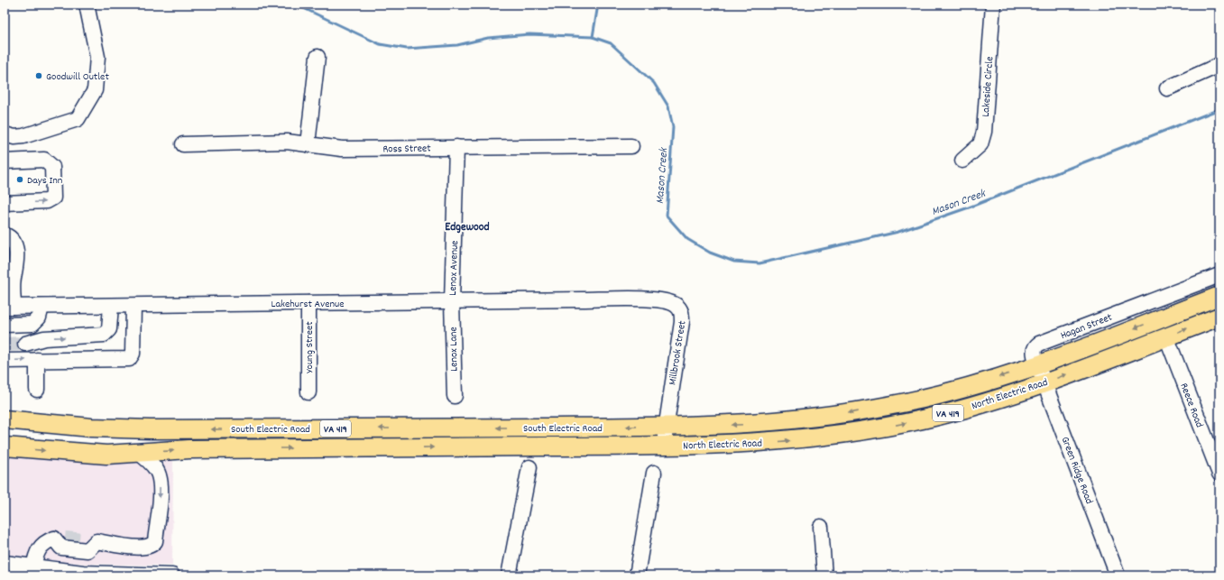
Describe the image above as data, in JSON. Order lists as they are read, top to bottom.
{
  "streets": {
    "main road": ["North Electric Road", "VA 419", "South Electric Road"],
    "street": [
      "Lakeside Circle",
      "Ross Street",
      "Lenox Avenue",
      "Lakehurst Avenue",
      "Hagan Street",
      "Young Street",
      "Lenox Lane",
      "Millbrook Street",
      "Reece Road",
      "Green Ridge Road"
    ]
  },
  "crossings": [
    ["Ross Street", "Lenox Avenue"],
    ["Lenox Avenue", "Lakehurst Avenue"],
    ["Lenox Avenue", "Lenox Lane"],
    ["Lakehurst Avenue", "Young Street"],
    ["Lakehurst Avenue", "Lenox Lane"],
    ["Lakehurst Avenue", "Millbrook Street"],
    ["Hagan Street", "North Electric Road"],
    ["Hagan Street", "Green Ridge Road"],
    ["Millbrook Street", "North Electric Road"],
    ["Millbrook Street", "South Electric Road"],
    ["North Electric Road", "Reece Road"],
    ["North Electric Road", "South Electric Road"],
    ["North Electric Road", "Green Ridge Road"]
  ],
  "districts": ["Edgewood"],
  "water": ["Mason Creek"],
  "places": ["Goodwill Outlet", "Days Inn"]
}
